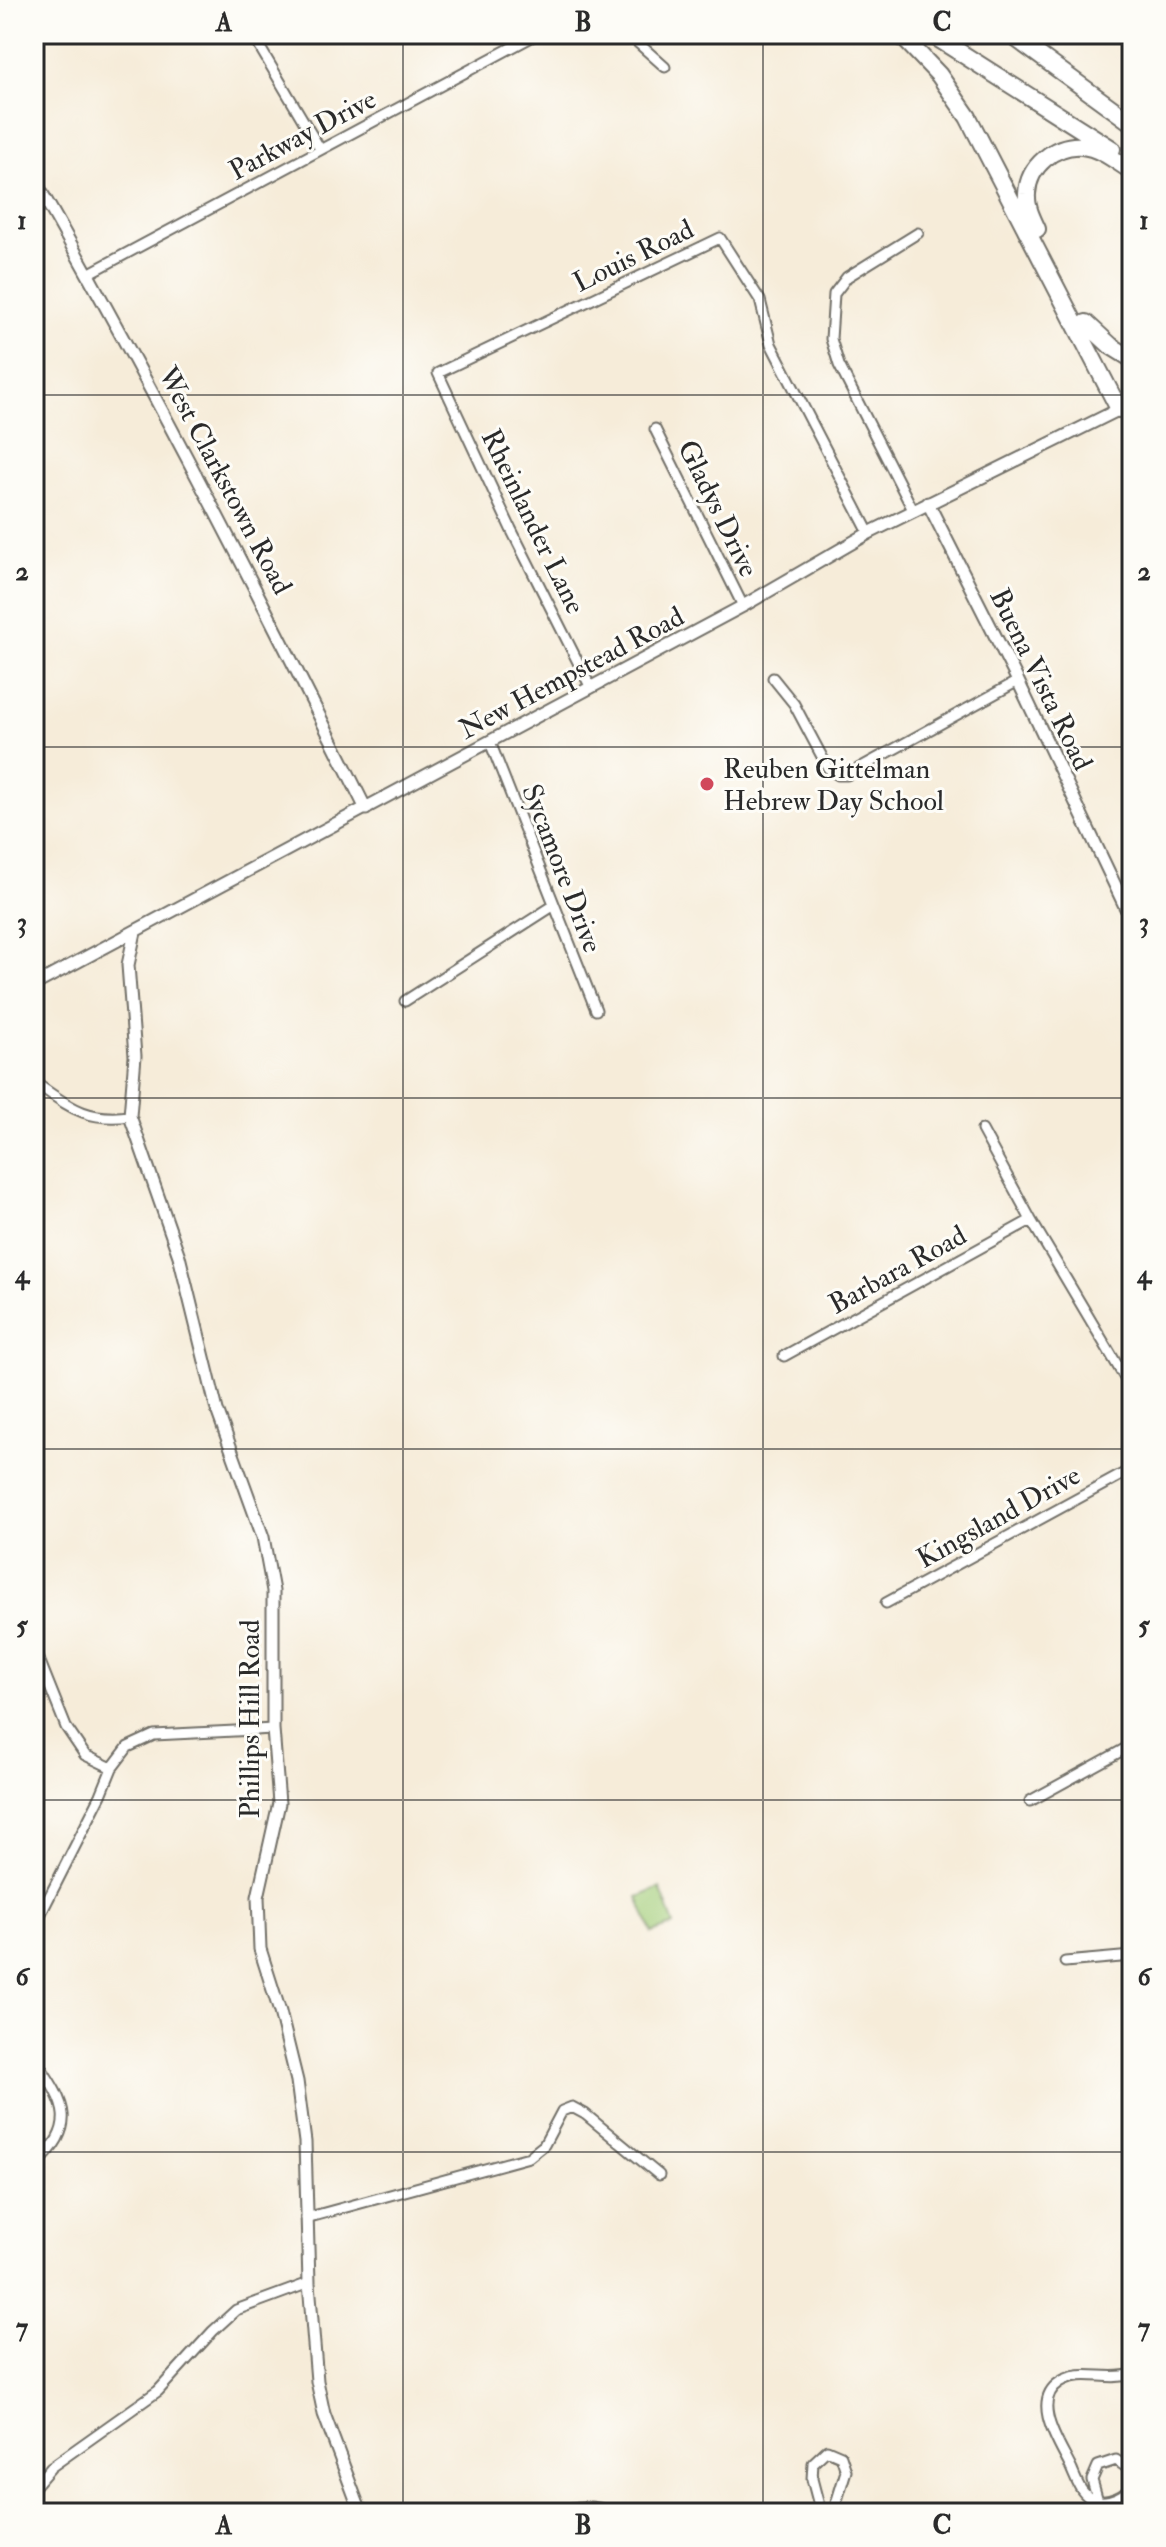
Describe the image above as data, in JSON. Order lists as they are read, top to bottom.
{
  "streets": {
    "street": [
      "Parkway Drive",
      "Louis Road",
      "West Clarkstown Road",
      "Gladys Drive",
      "Rheinlander Lane",
      "New Hempstead Road",
      "Buena Vista Road",
      "Sycamore Drive",
      "Barbara Road",
      "Kingsland Drive",
      "Phillips Hill Road"
    ]
  },
  "crossings": [
    ["Parkway Drive", "West Clarkstown Road"],
    ["Louis Road", "Rheinlander Lane"],
    ["Louis Road", "New Hempstead Road"],
    ["West Clarkstown Road", "New Hempstead Road"],
    ["Gladys Drive", "New Hempstead Road"],
    ["Rheinlander Lane", "New Hempstead Road"],
    ["New Hempstead Road", "Buena Vista Road"],
    ["New Hempstead Road", "Sycamore Drive"],
    ["New Hempstead Road", "Phillips Hill Road"]
  ],
  "places": ["Reuben Gittelman Hebrew Day School"],
  "grid": {
    "columns": ["A", "B", "C"],
    "rows": [
      "1",
      "2",
      "3",
      "4",
      "5",
      "6",
      "7"
    ]
  }
}
